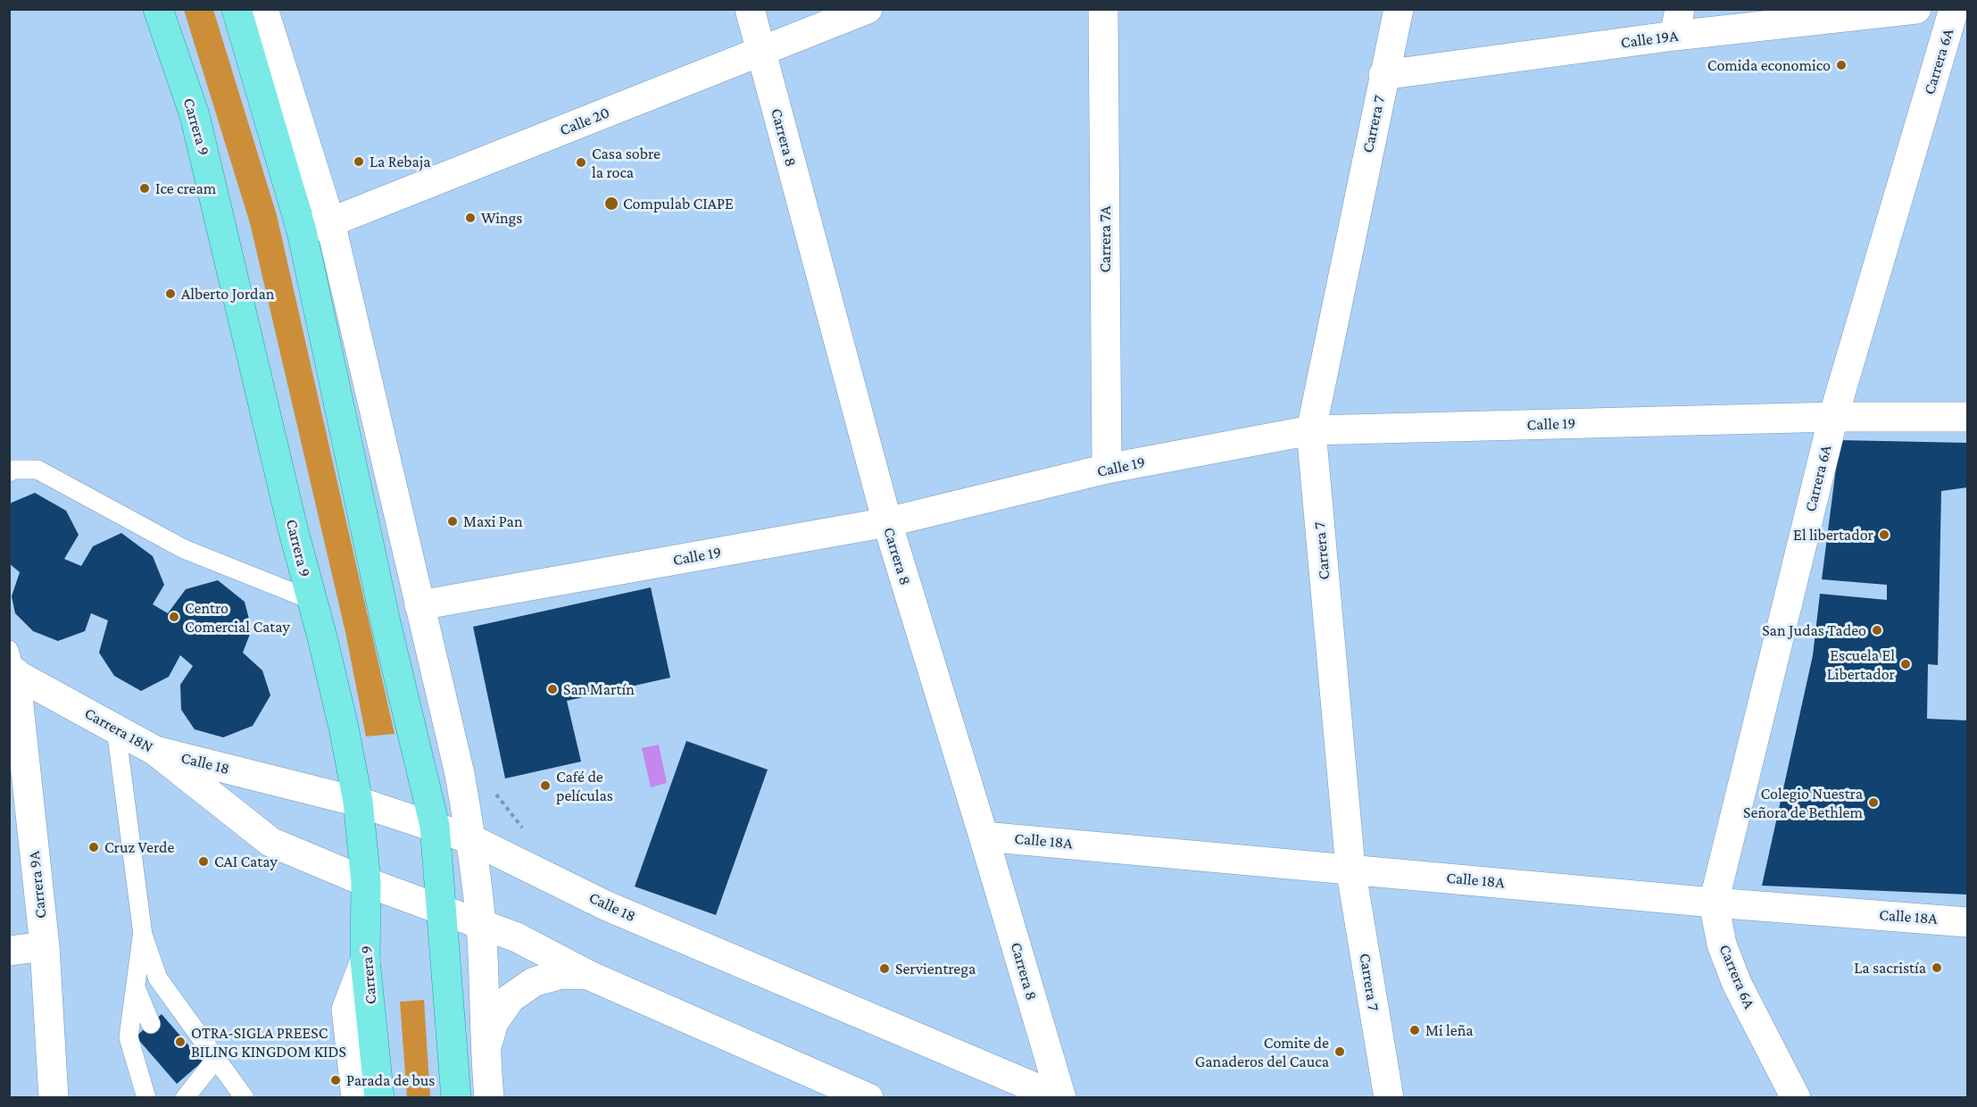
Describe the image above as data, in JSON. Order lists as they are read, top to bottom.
{
  "streets": {
    "main road": ["Carrera 9"],
    "street": [
      "Calle 19A",
      "Carrera 6A",
      "Calle 20",
      "Carrera 7",
      "Carrera 8",
      "Carrera 7A",
      "Calle 19",
      "Carrera 18N",
      "Calle 18",
      "Calle 18A",
      "Carrera 9A"
    ]
  },
  "crossings": [
    ["Calle 19A", "Carrera 7"],
    ["Carrera 6A", "Calle 19"],
    ["Carrera 6A", "Calle 18A"],
    ["Calle 20", "Carrera 8"],
    ["Carrera 7", "Calle 19"],
    ["Carrera 7", "Calle 18A"],
    ["Carrera 9", "Carrera 18N"],
    ["Carrera 9", "Calle 18"],
    ["Carrera 8", "Calle 19"],
    ["Carrera 8", "Calle 18"],
    ["Carrera 8", "Calle 18A"],
    ["Carrera 7A", "Calle 19"],
    ["Carrera 18N", "Calle 18"],
    ["Carrera 18N", "Carrera 9A"]
  ],
  "places": [
    "Comida economico",
    "La Rebaja",
    "Casa sobre la roca",
    "Ice cream",
    "Compulab CIAPE",
    "Wings",
    "Alberto Jordan",
    "Maxi Pan",
    "El libertador",
    "Centro Comercial Catay",
    "San Judas Tadeo",
    "Escuela El Libertador",
    "San Martín",
    "Café de películas",
    "Colegio Nuestra Señora de Bethlem",
    "Cruz Verde",
    "CAI Catay",
    "La sacristía",
    "Servientrega",
    "Mi leña",
    "OTRA-SIGLA PREESC BILING KINGDOM KIDS",
    "Comite de Ganaderos del Cauca",
    "Parada de bus"
  ]
}
